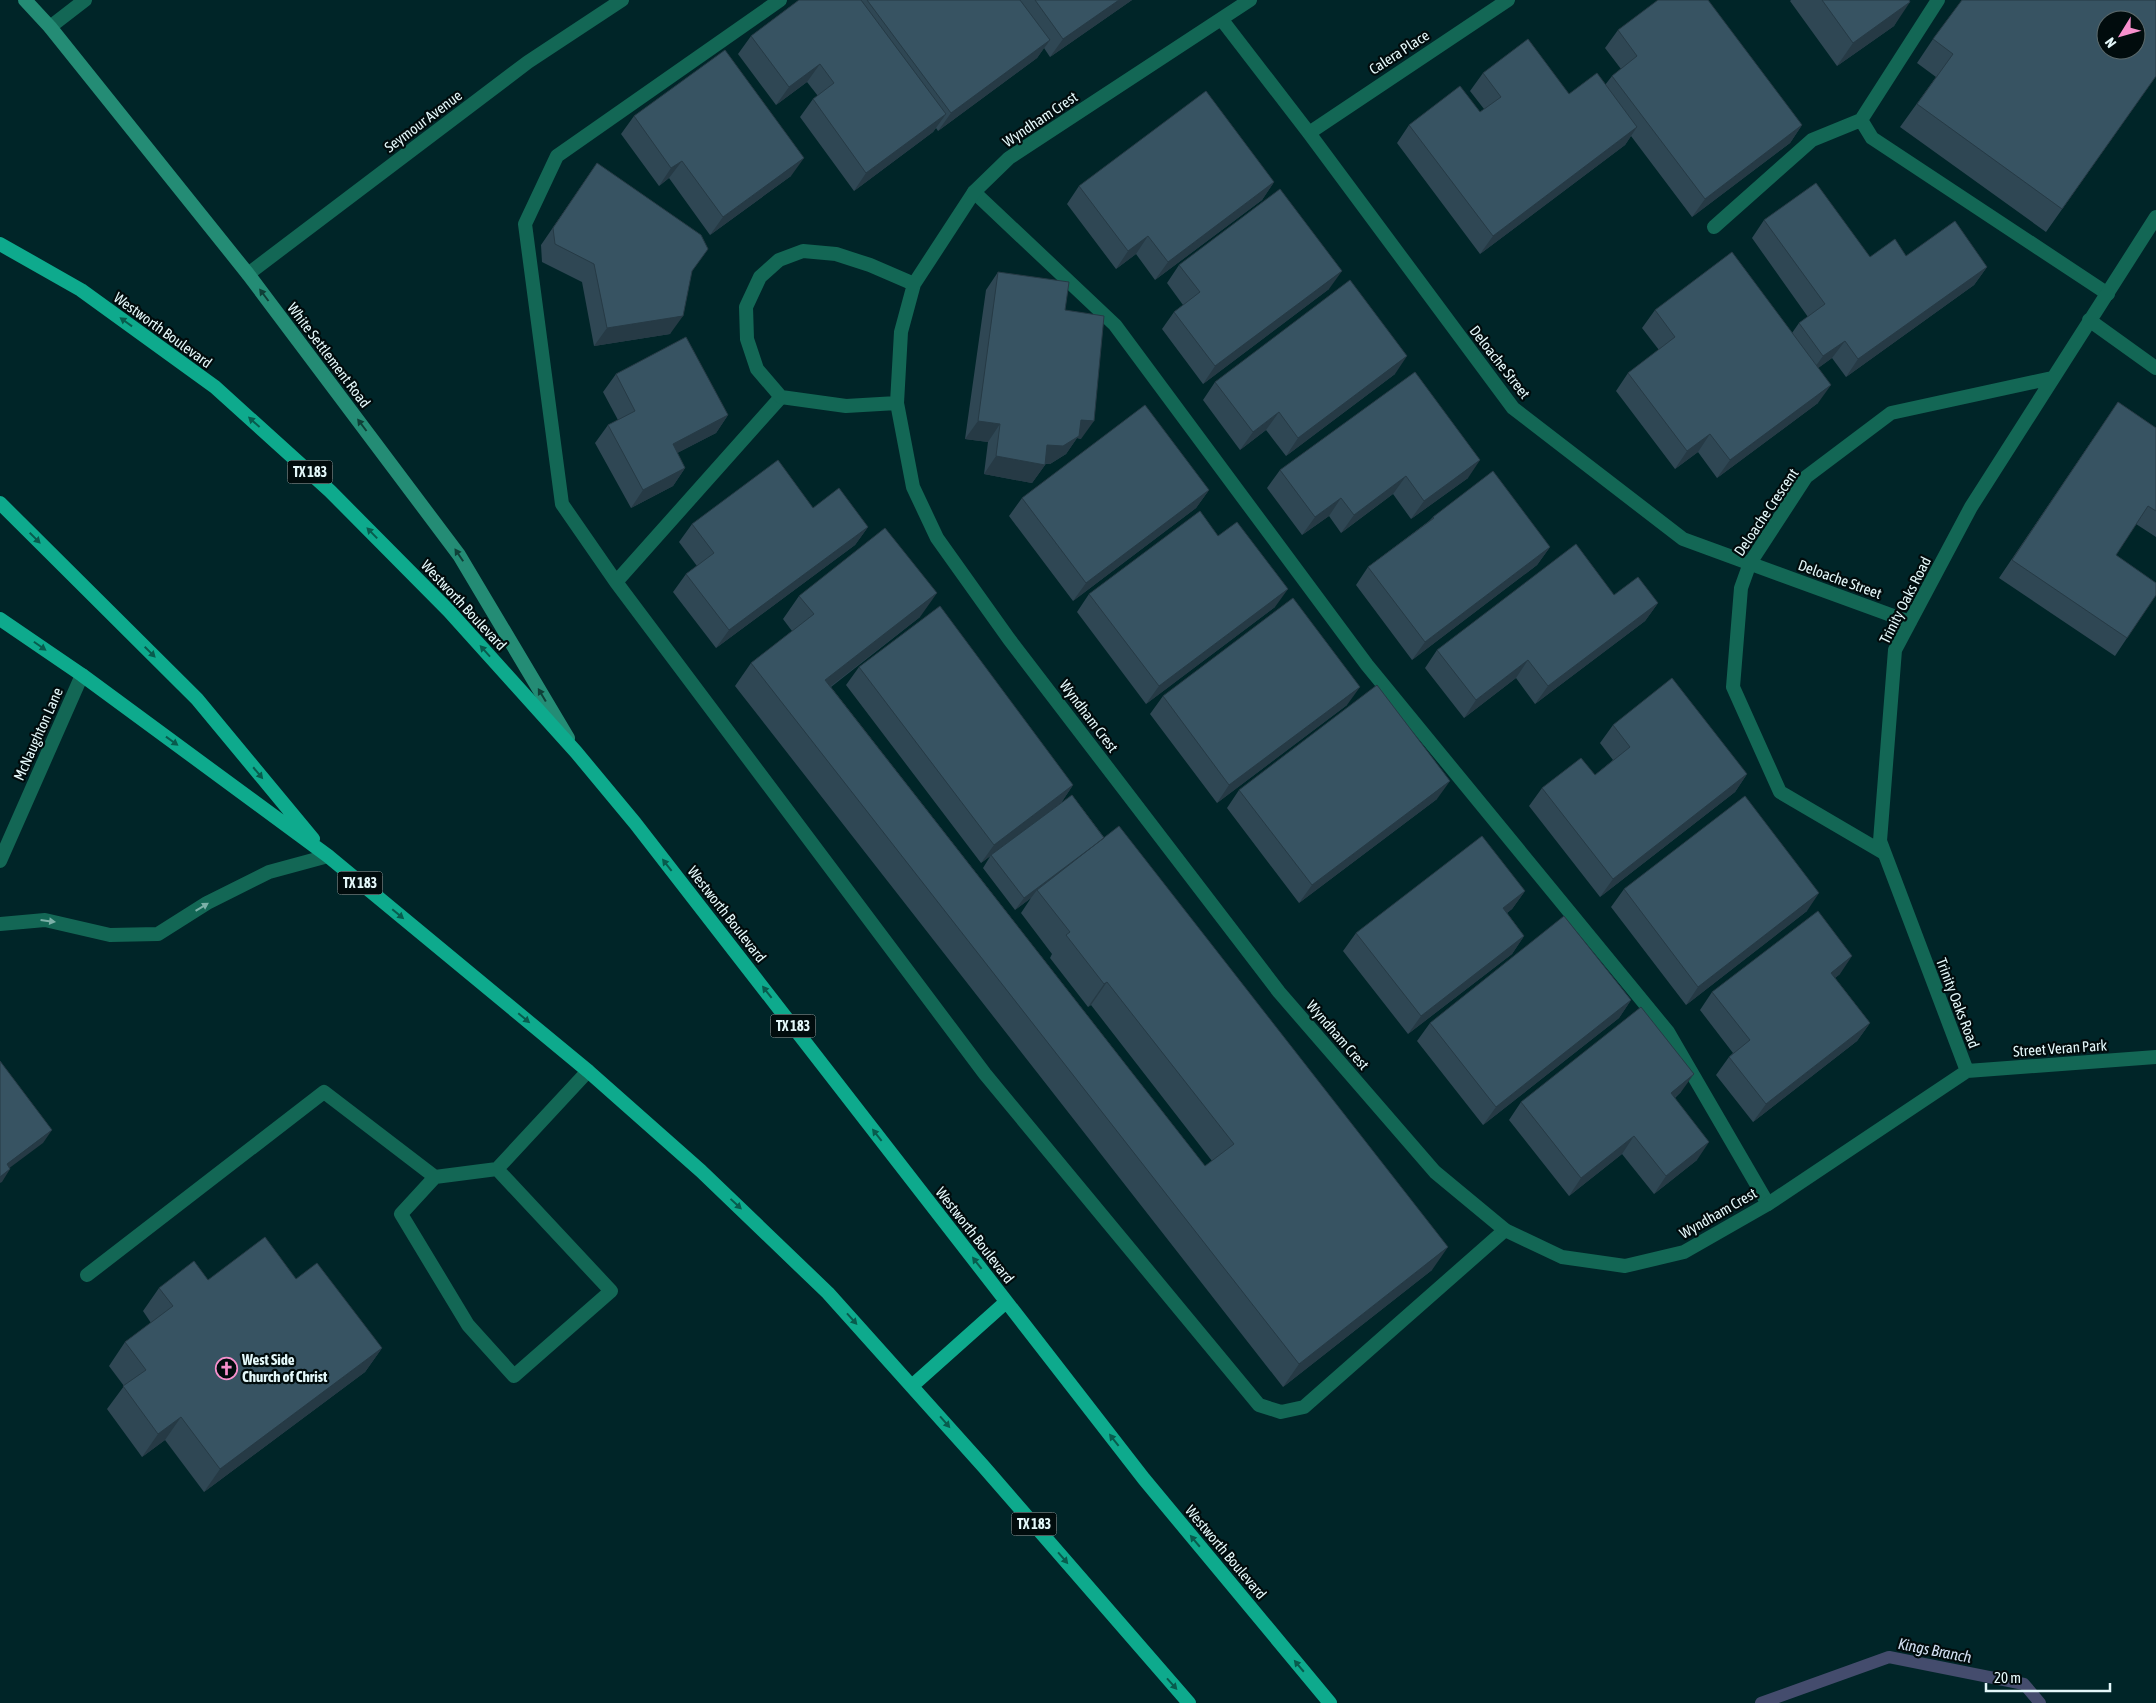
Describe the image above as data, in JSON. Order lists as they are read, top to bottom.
{
  "streets": {
    "main road": ["Westworth Boulevard", "White Settlement Road", "TX 183"],
    "street": [
      "Calera Place",
      "Wyndham Crest",
      "Seymour Avenue",
      "Deloache Street",
      "Deloache Crescent",
      "Trinity Oaks Road",
      "McNaughton Lane",
      "Street Veran Park"
    ]
  },
  "crossings": [
    ["Calera Place", "Deloache Street"],
    ["Wyndham Crest", "Deloache Street"],
    ["Wyndham Crest", "Trinity Oaks Road"],
    ["Wyndham Crest", "Street Veran Park"],
    ["Seymour Avenue", "White Settlement Road"],
    ["Westworth Boulevard", "White Settlement Road"],
    ["Deloache Street", "Deloache Crescent"],
    ["Deloache Street", "Trinity Oaks Road"],
    ["TX 183", "McNaughton Lane"],
    ["Deloache Crescent", "Trinity Oaks Road"],
    ["Trinity Oaks Road", "Street Veran Park"]
  ],
  "one_way": ["Westworth Boulevard", "White Settlement Road"],
  "water": ["Kings Branch"],
  "places": {
    "church": ["West Side Church of Christ"]
  },
  "scale_bar": "20 m",
  "north": "bottom left"
}
